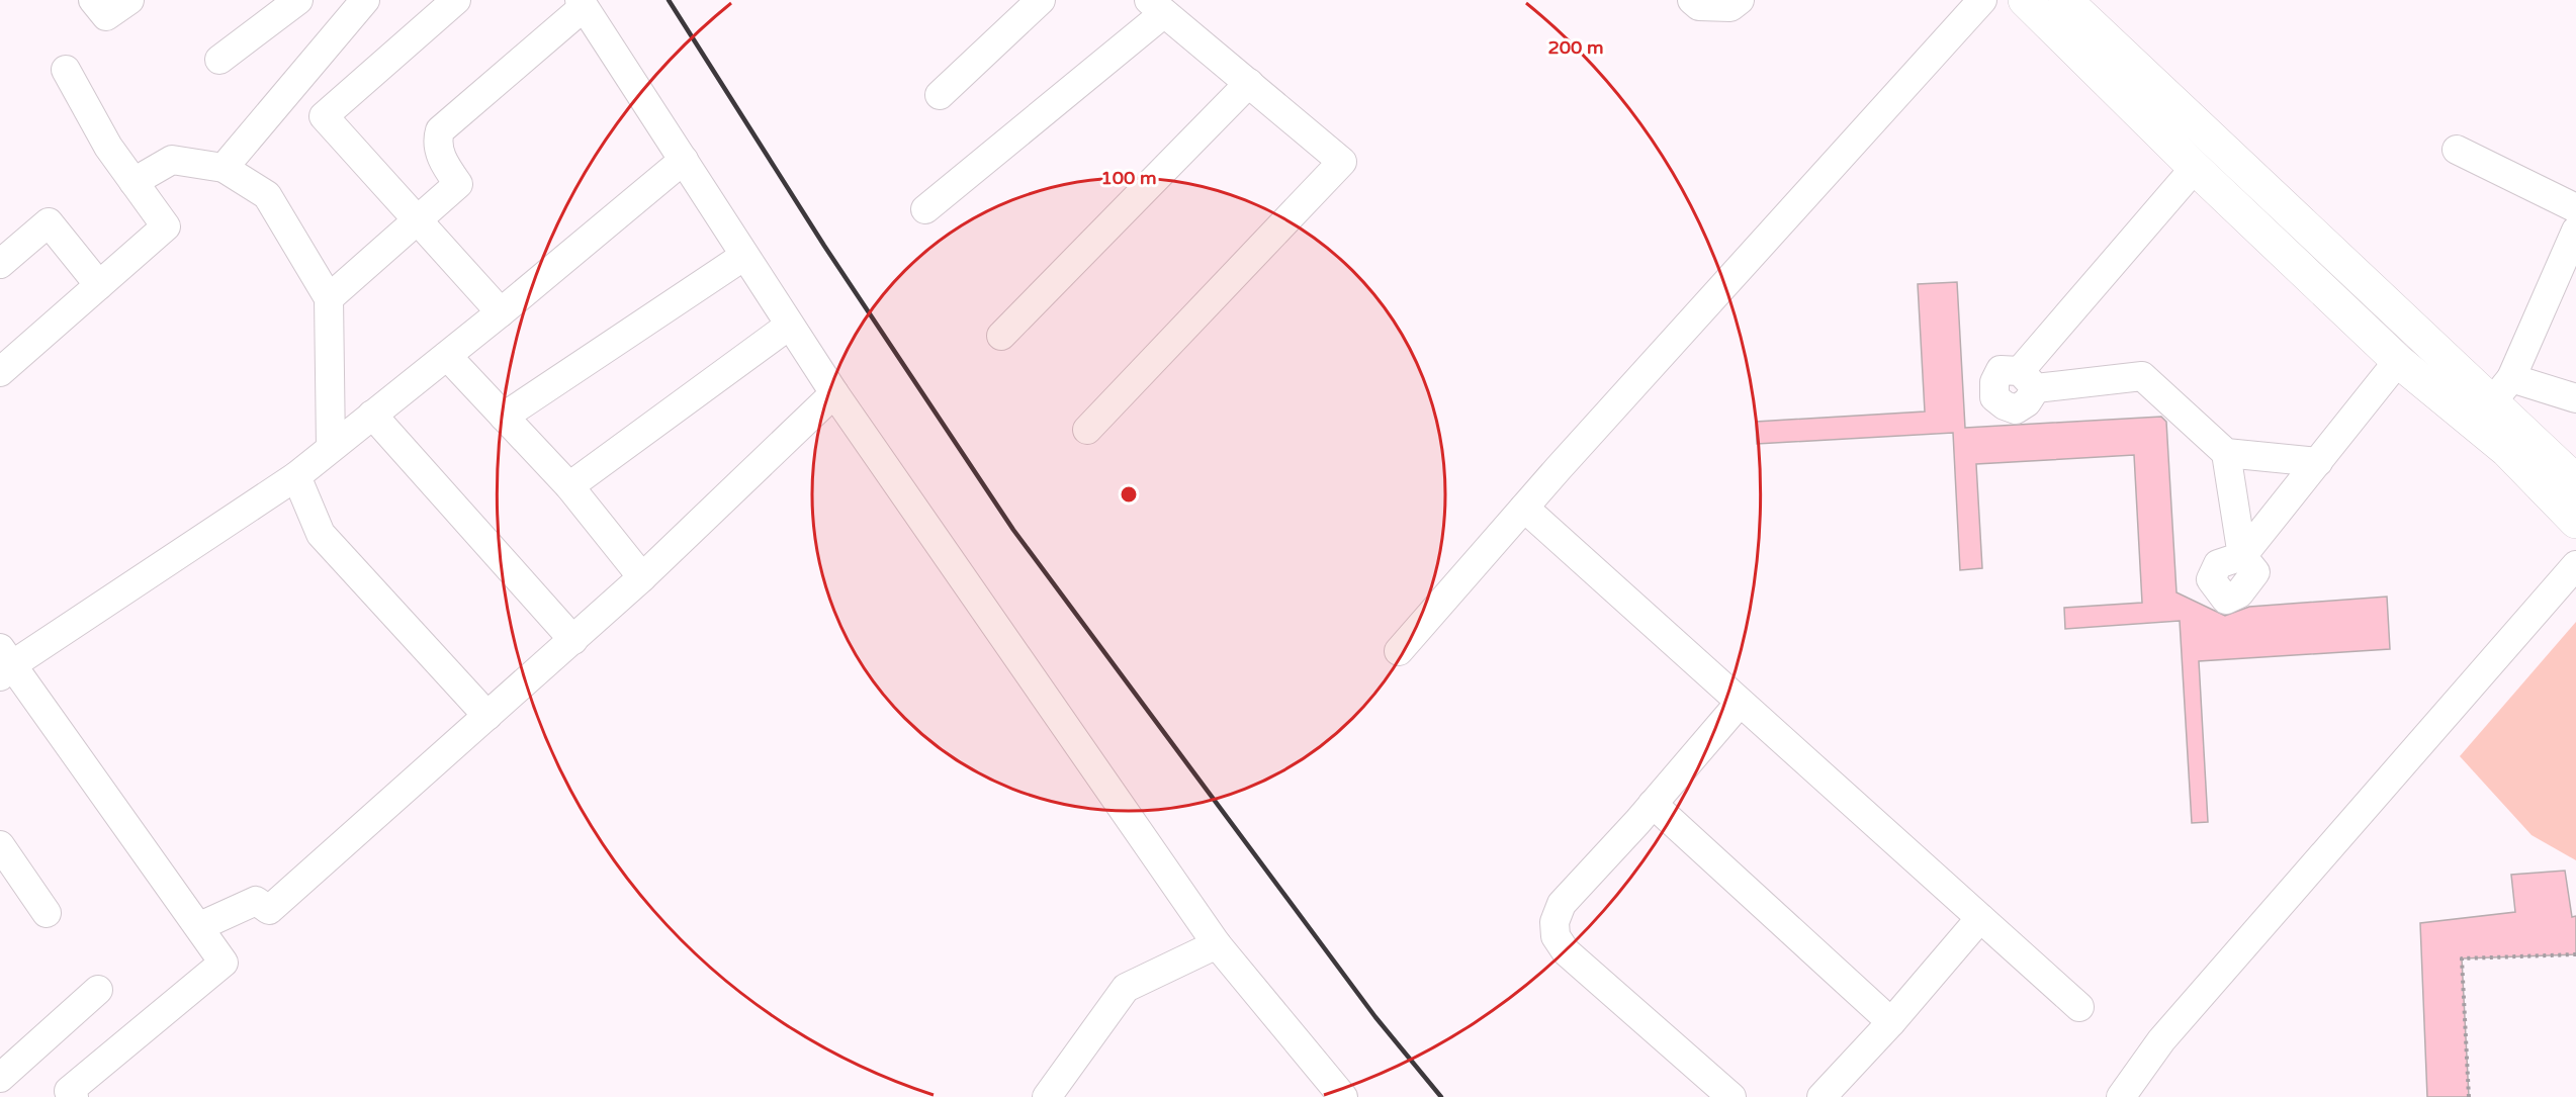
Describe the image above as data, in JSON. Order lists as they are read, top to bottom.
{
  "rings": ["200 m", "100 m"]
}
